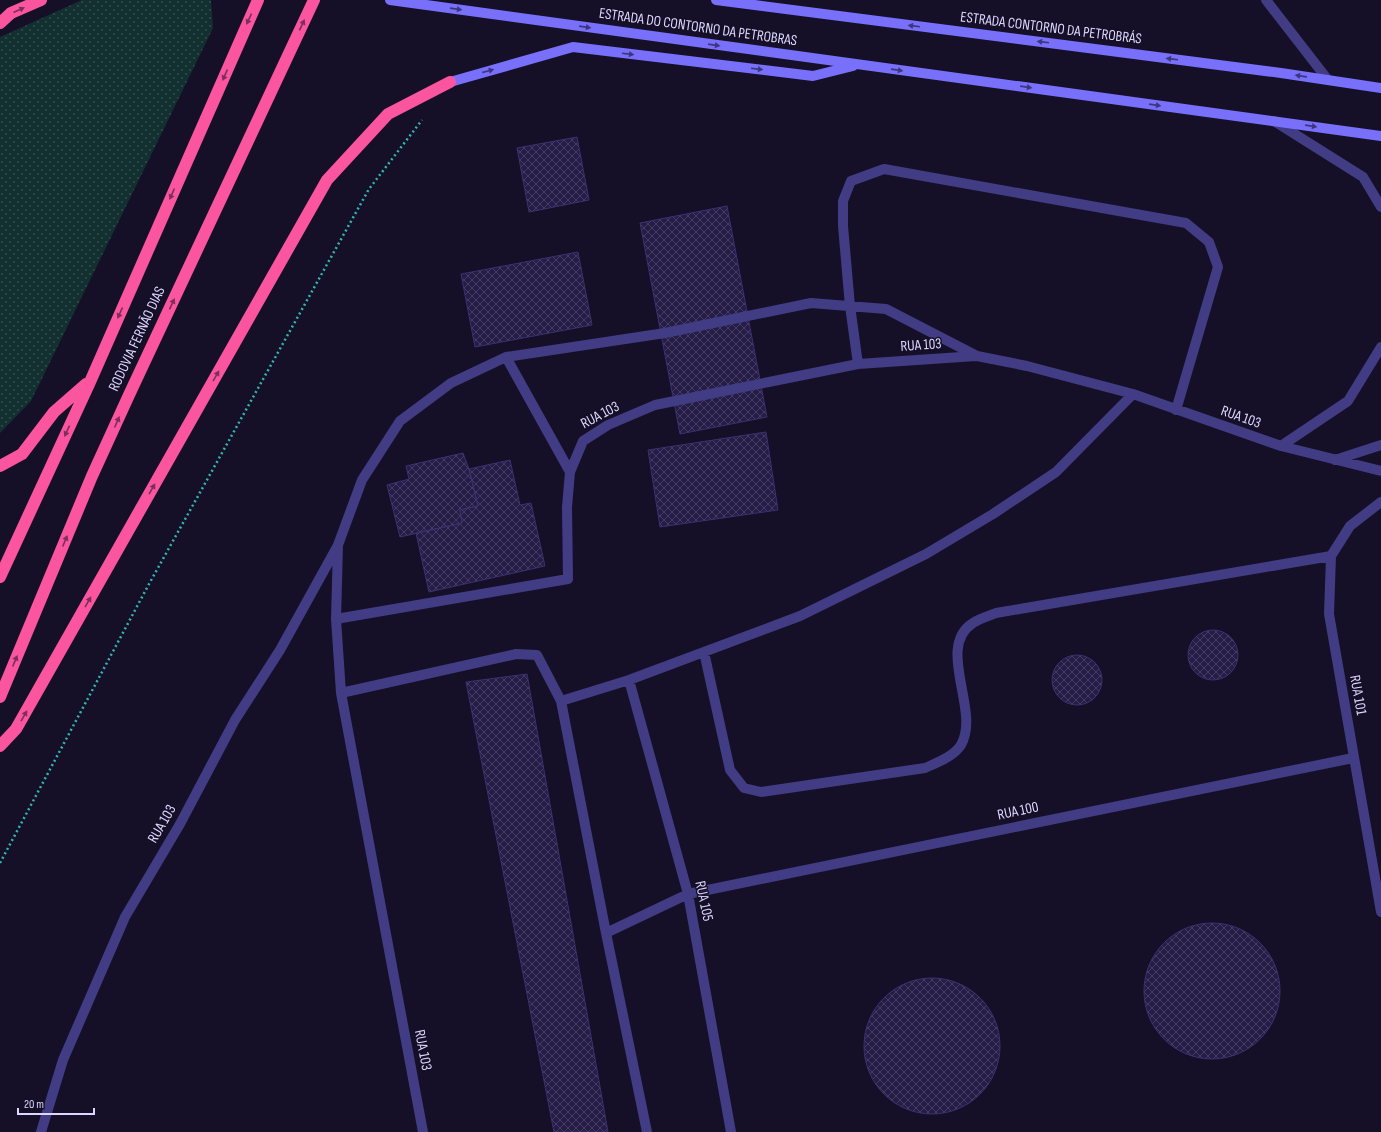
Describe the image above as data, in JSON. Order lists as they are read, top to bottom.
{
  "streets": {
    "highway": ["RODOVIA FERNÃO DIAS"],
    "main road": ["ESTRADA DO CONTORNO DA PETROBRAS", "ESTRADA CONTORNO DA PETROBRÁS"],
    "lane": [
      "RUA 103",
      "RUA 101",
      "RUA 100",
      "RUA 105"
    ]
  },
  "crossings": [
    ["RUA 101", "RUA 100"],
    ["RUA 100", "RUA 105"]
  ],
  "scale_bar": "20 m"
}
